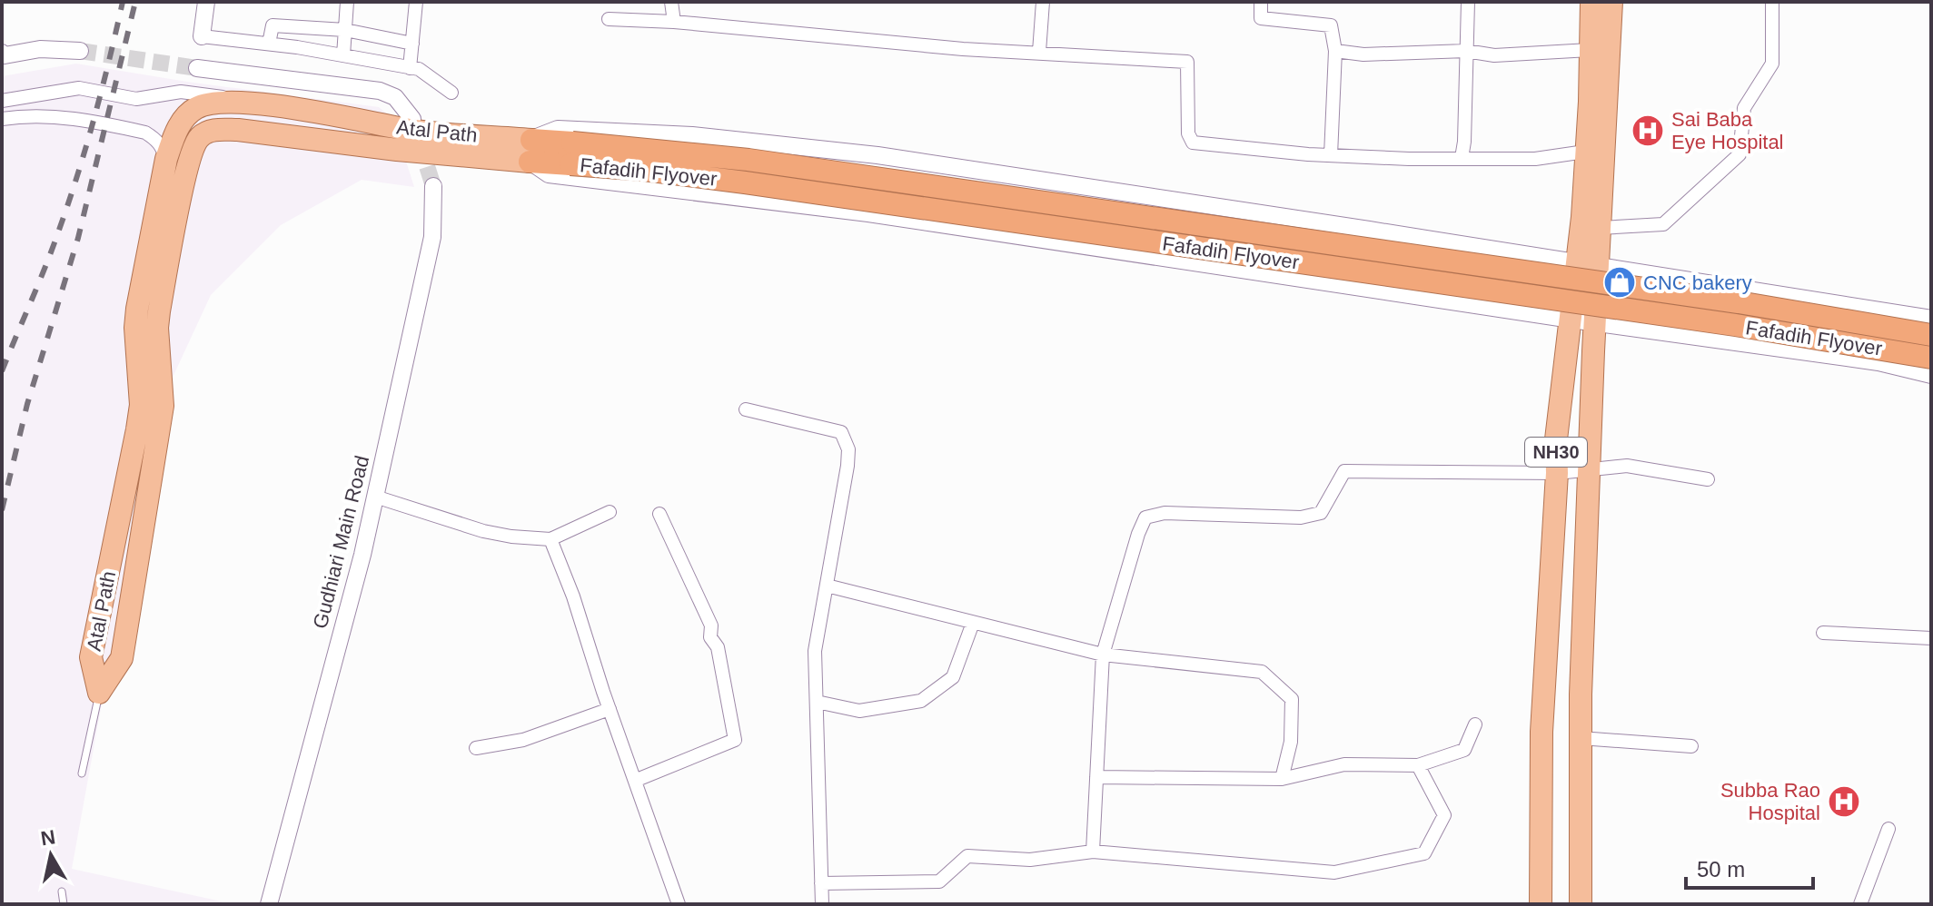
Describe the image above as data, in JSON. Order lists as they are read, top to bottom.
{
  "streets": {
    "highway": ["Fafadih Flyover"],
    "main road": ["Atal Path", "NH30"],
    "street": ["Gudhiari Main Road"]
  },
  "crossings": [
    ["Atal Path", "Fafadih Flyover"]
  ],
  "places": {
    "hospital": ["Sai Baba Eye Hospital", "Subba Rao Hospital"],
    "shop": ["CNC bakery"]
  },
  "scale_bar": "50 m",
  "north": "top"
}
